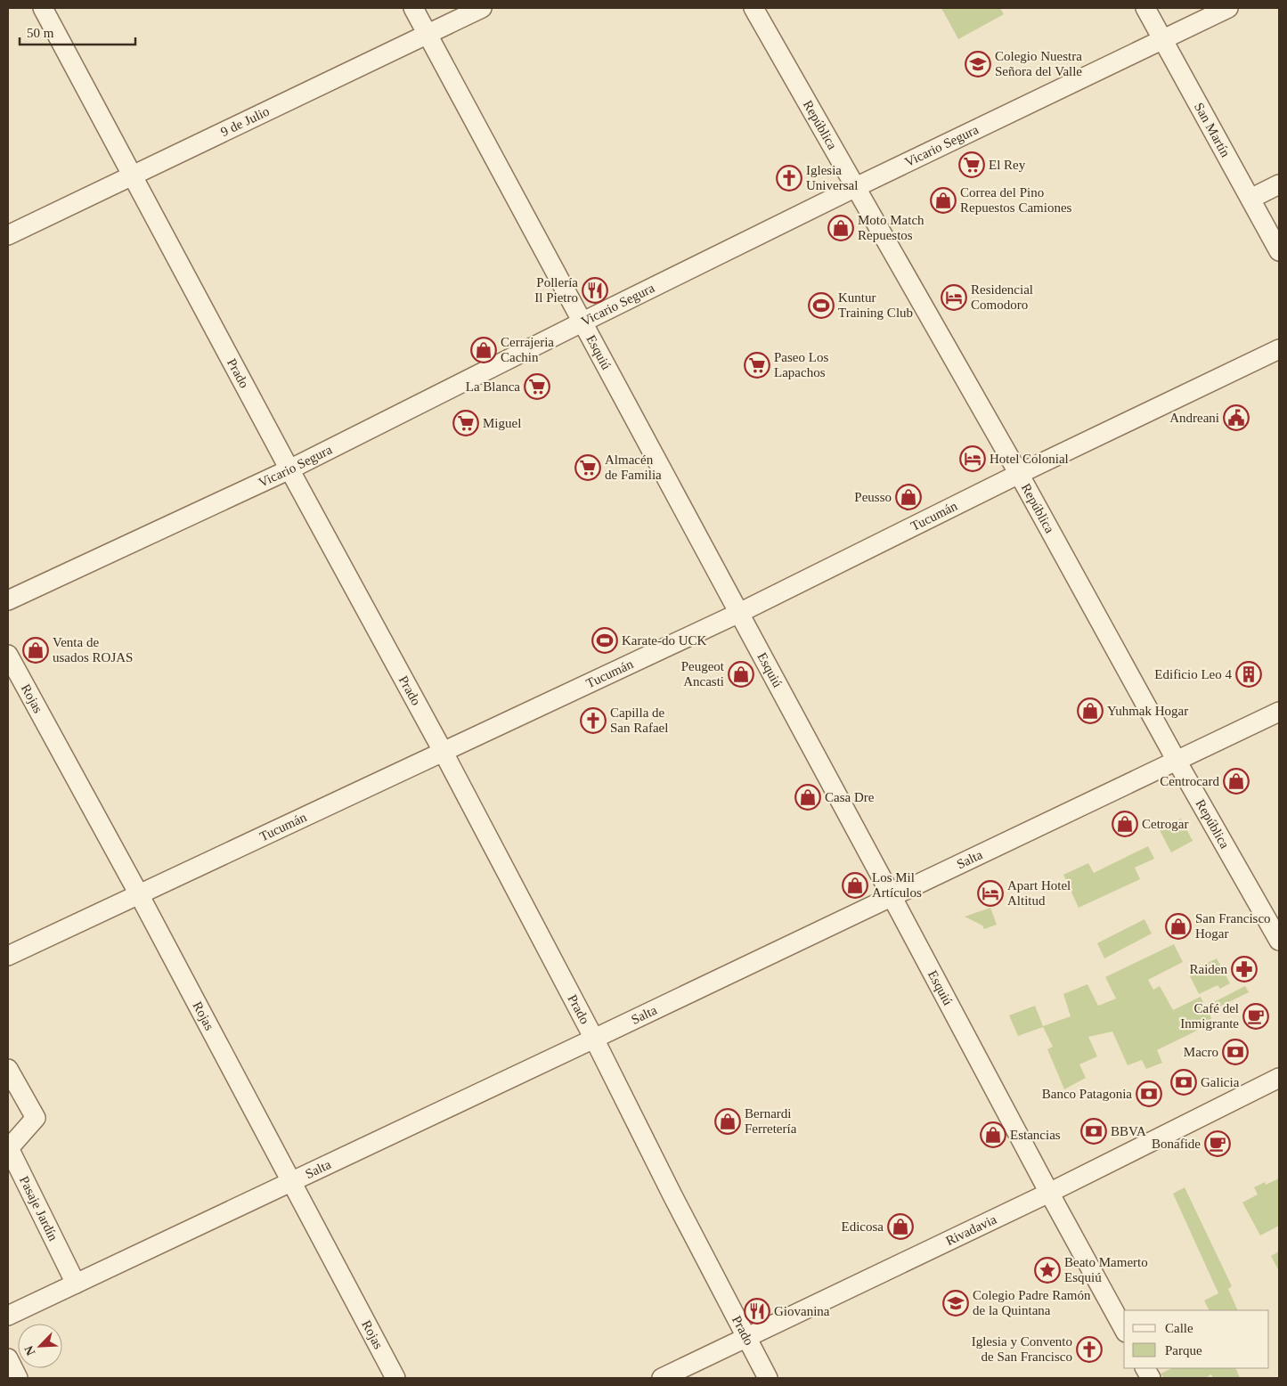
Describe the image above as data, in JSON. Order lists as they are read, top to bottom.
{
  "streets": {
    "street": [
      "9 de Julio",
      "República",
      "San Martín",
      "Vicario Segura",
      "Esquiú",
      "Prado",
      "Tucumán",
      "Rojas",
      "Salta",
      "Pasaje Jardín",
      "Rivadavia"
    ]
  },
  "crossings": [
    ["9 de Julio", "Esquiú"],
    ["9 de Julio", "Prado"],
    ["República", "Vicario Segura"],
    ["República", "Tucumán"],
    ["República", "Salta"],
    ["San Martín", "Vicario Segura"],
    ["Vicario Segura", "Esquiú"],
    ["Vicario Segura", "Prado"],
    ["Esquiú", "Tucumán"],
    ["Esquiú", "Salta"],
    ["Esquiú", "Rivadavia"],
    ["Prado", "Tucumán"],
    ["Prado", "Salta"],
    ["Prado", "Rivadavia"],
    ["Tucumán", "Rojas"],
    ["Rojas", "Salta"],
    ["Salta", "Pasaje Jardín"]
  ],
  "places": {
    "school or university": ["Colegio Nuestra Señora del Valle", "Colegio Padre Ramón de la Quintana"],
    "supermarket": [
      "El Rey",
      "Paseo Los Lapachos",
      "La Blanca",
      "Miguel",
      "Almacén de Familia"
    ],
    "church": ["Iglesia Universal", "Capilla de San Rafael", "Iglesia y Convento de San Francisco"],
    "shop": [
      "Correa del Pino Repuestos Camiones",
      "Moto Match Repuestos",
      "Cerrajeria Cachin",
      "Peusso",
      "Venta de usados ROJAS",
      "Peugeot Ancasti",
      "Yuhmak Hogar",
      "Centrocard",
      "Casa Dre",
      "Cetrogar",
      "Los Mil Artículos",
      "San Francisco Hogar",
      "Bernardi Ferretería",
      "Estancias",
      "Edicosa"
    ],
    "restaurant": ["Pollería Il Pietro", "Giovanina"],
    "hotel": ["Residencial Comodoro", "Hotel Colonial", "Apart Hotel Altitud"],
    "sports": ["Kuntur Training Club", "Karate-do UCK"],
    "public building": ["Andreani"],
    "building": ["Edificio Leo 4"],
    "pharmacy": ["Raiden"],
    "cafe": ["Café del Inmigrante", "Bonafide"],
    "bank": [
      "Macro",
      "Galicia",
      "Banco Patagonia",
      "BBVA"
    ],
    "place": ["Beato Mamerto Esquiú"]
  },
  "legend": ["Calle", "Parque"],
  "scale_bar": "50 m",
  "north": "bottom left"
}
